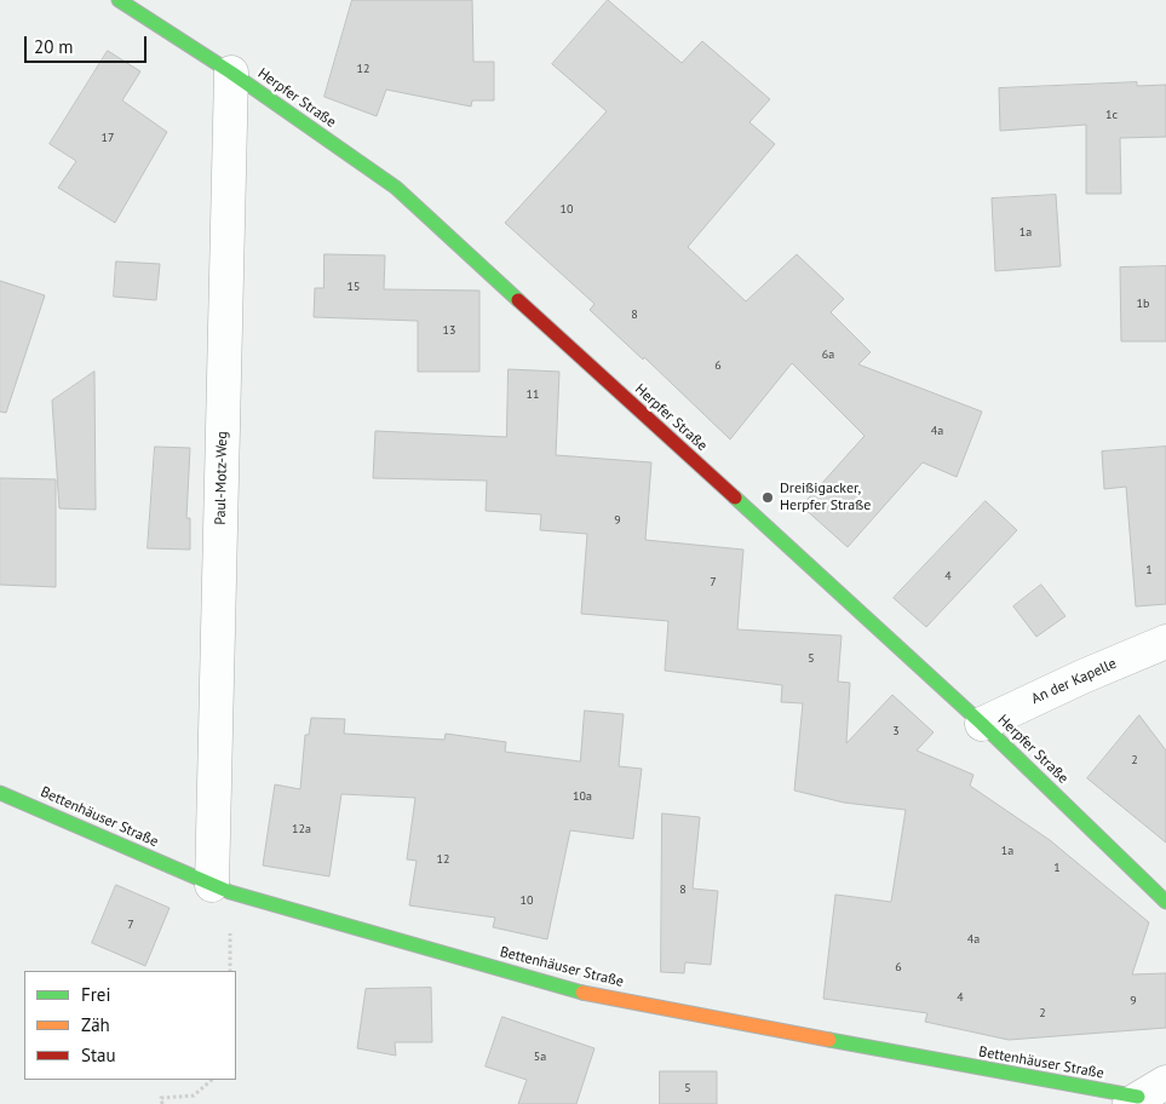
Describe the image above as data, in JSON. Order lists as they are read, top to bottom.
{
  "streets": {
    "street": [
      "Herpfer Straße",
      "Paul-Motz-Weg",
      "An der Kapelle",
      "Bettenhäuser Straße"
    ]
  },
  "crossings": [
    ["Herpfer Straße", "Paul-Motz-Weg"],
    ["Herpfer Straße", "An der Kapelle"],
    ["Paul-Motz-Weg", "Bettenhäuser Straße"]
  ],
  "places": ["Dreißigacker, Herpfer Straße"],
  "house_numbers": [
    "12",
    "1c",
    "17",
    "10",
    "1a",
    "15",
    "1b",
    "8",
    "13",
    "6a",
    "6",
    "11",
    "4a",
    "9",
    "1",
    "4",
    "7",
    "5",
    "3",
    "2",
    "10a",
    "12a",
    "1a",
    "12",
    "1",
    "8",
    "10",
    "7",
    "4a",
    "6",
    "4",
    "9",
    "2",
    "5a",
    "5"
  ],
  "legend": ["Frei", "Zäh", "Stau"],
  "scale_bar": "20 m"
}
